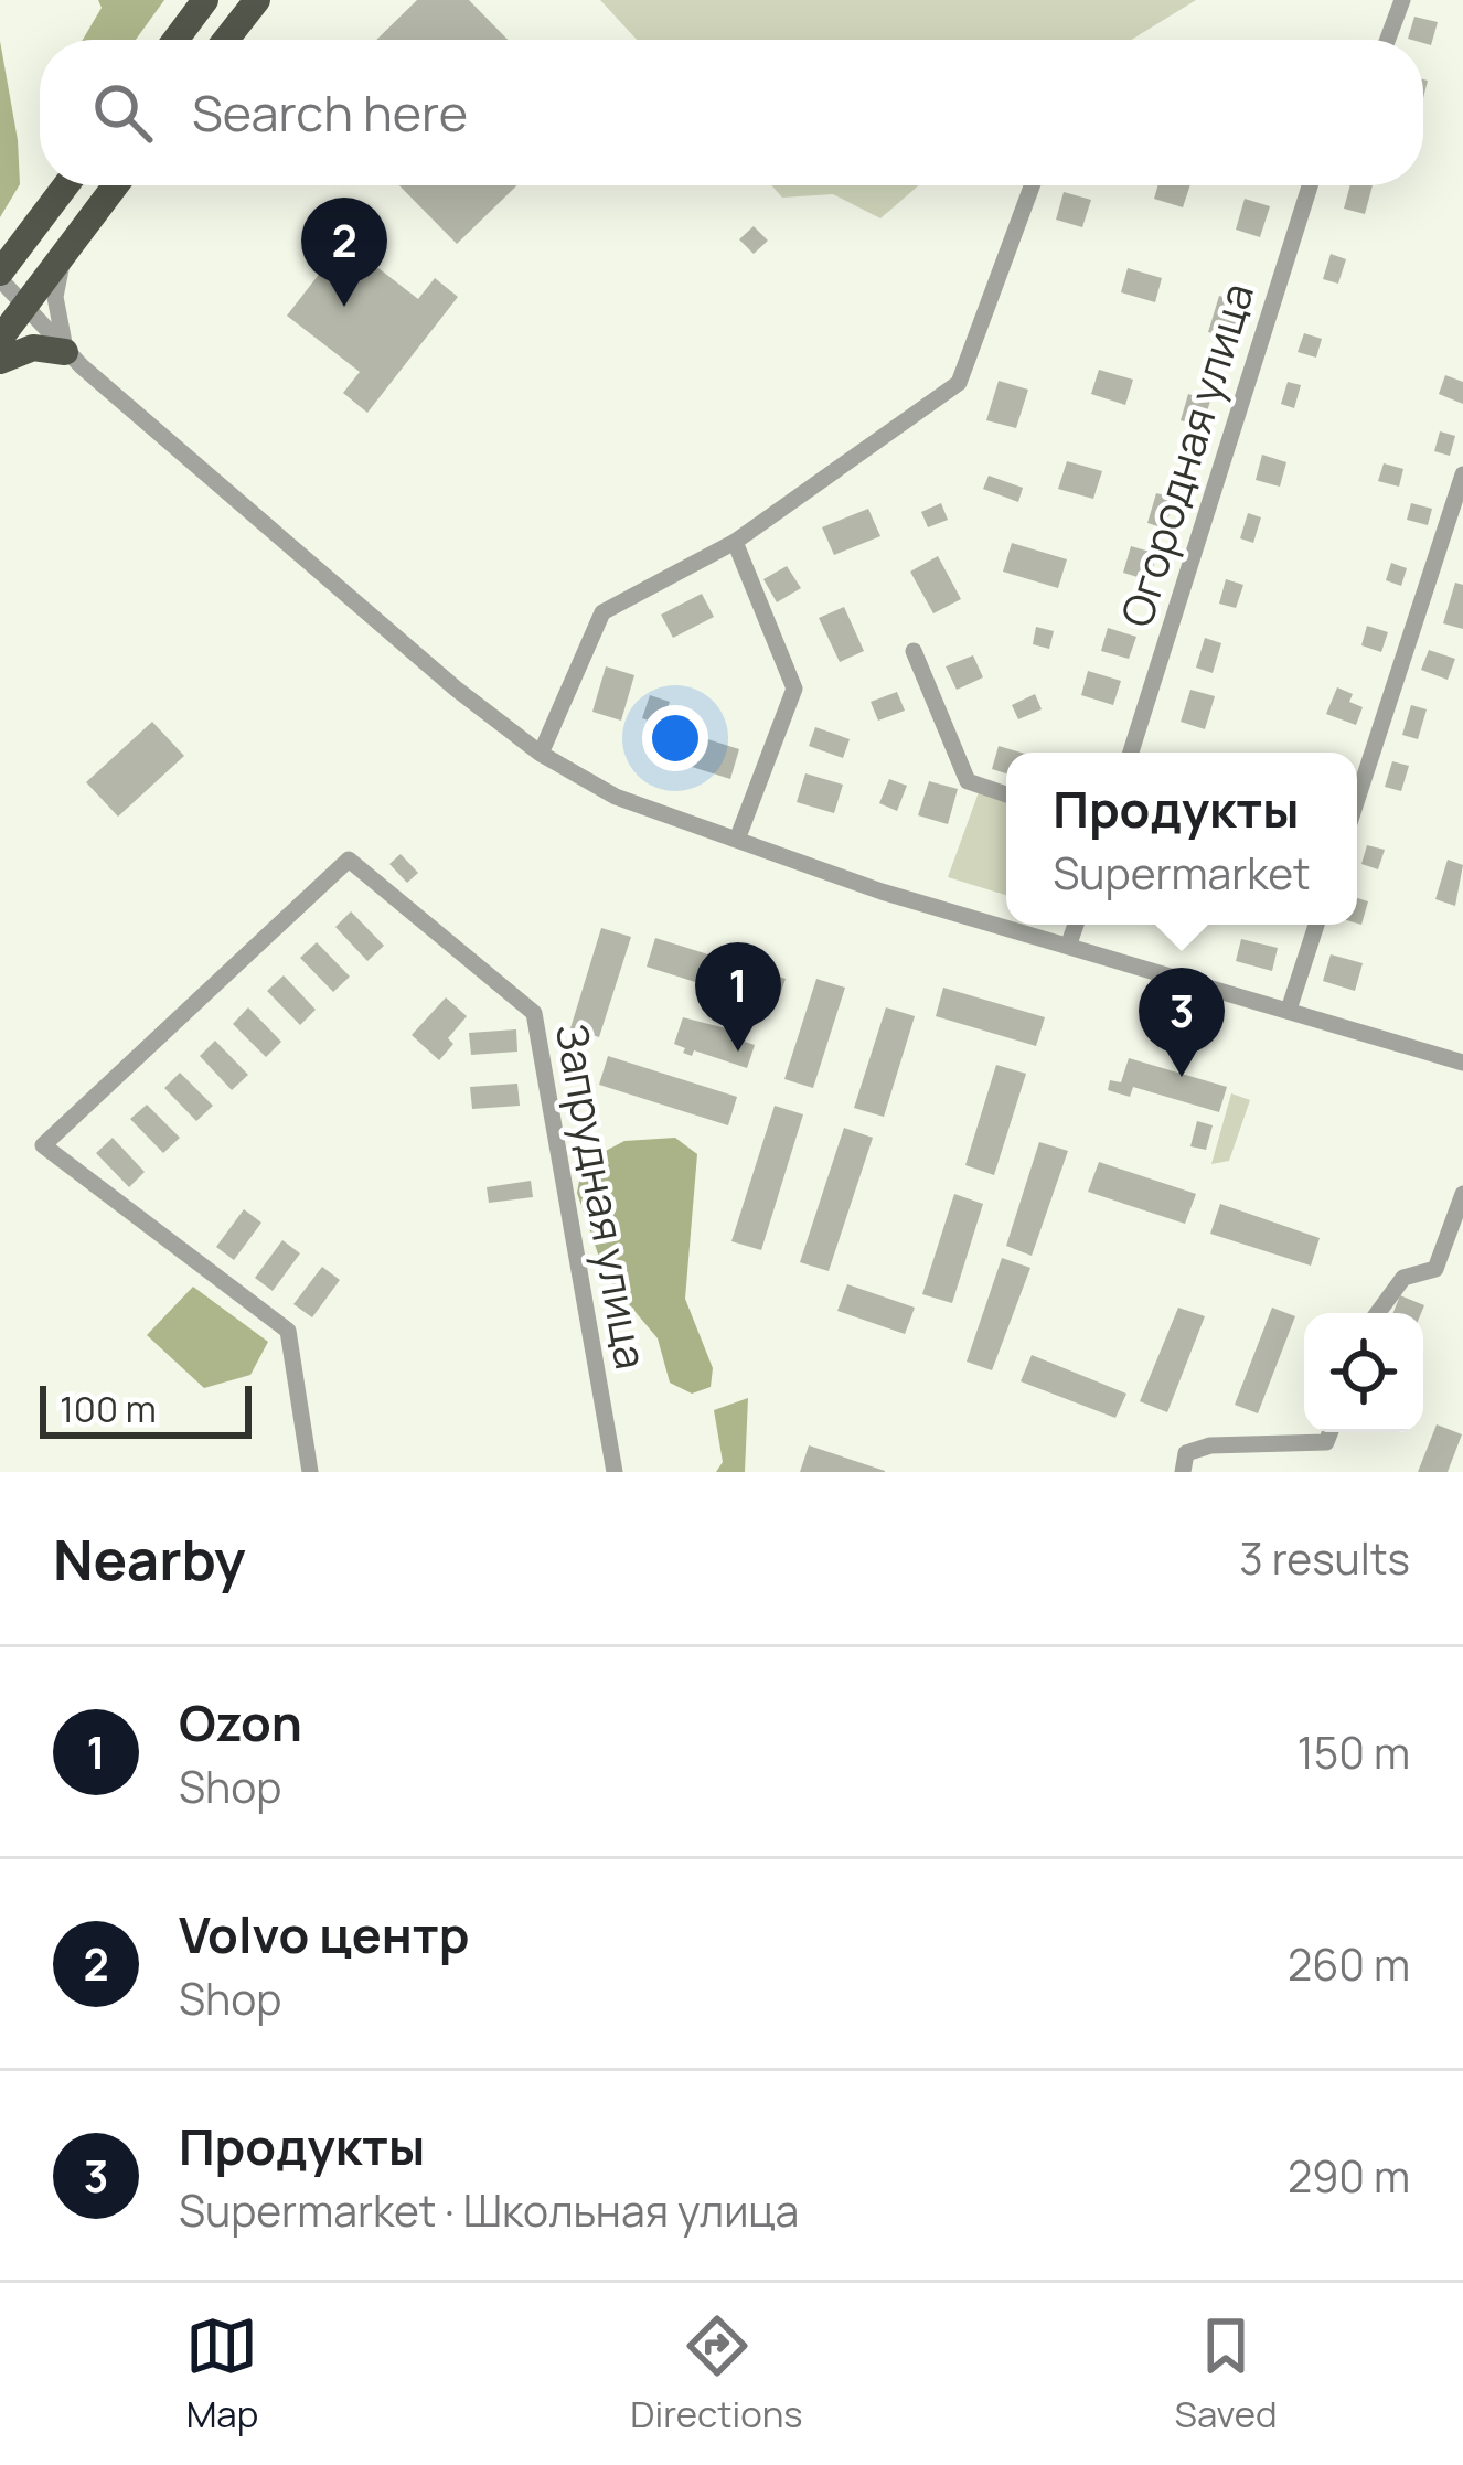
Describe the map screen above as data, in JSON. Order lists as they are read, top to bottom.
{
  "streets": {
    "street": ["Огородная улица", "Запрудная улица"]
  },
  "scale_bar": "100 m",
  "page": {
    "search": "Search here",
    "pins": ["2", "1", "3"],
    "popup": ["Продукты", "Supermarket"],
    "scale": "100 m",
    "heading": ["Nearby", "3 results"],
    "list": [
      {
        "mark": "1",
        "name": "Ozon",
        "note": "Shop",
        "value": "150 m"
      },
      {
        "mark": "2",
        "name": "Volvo центр",
        "note": "Shop",
        "value": "260 m"
      },
      {
        "mark": "3",
        "name": "Продукты",
        "note": "Supermarket · Школьная улица",
        "value": "290 m"
      }
    ],
    "nav": ["Map", "Directions", "Saved"]
  }
}
